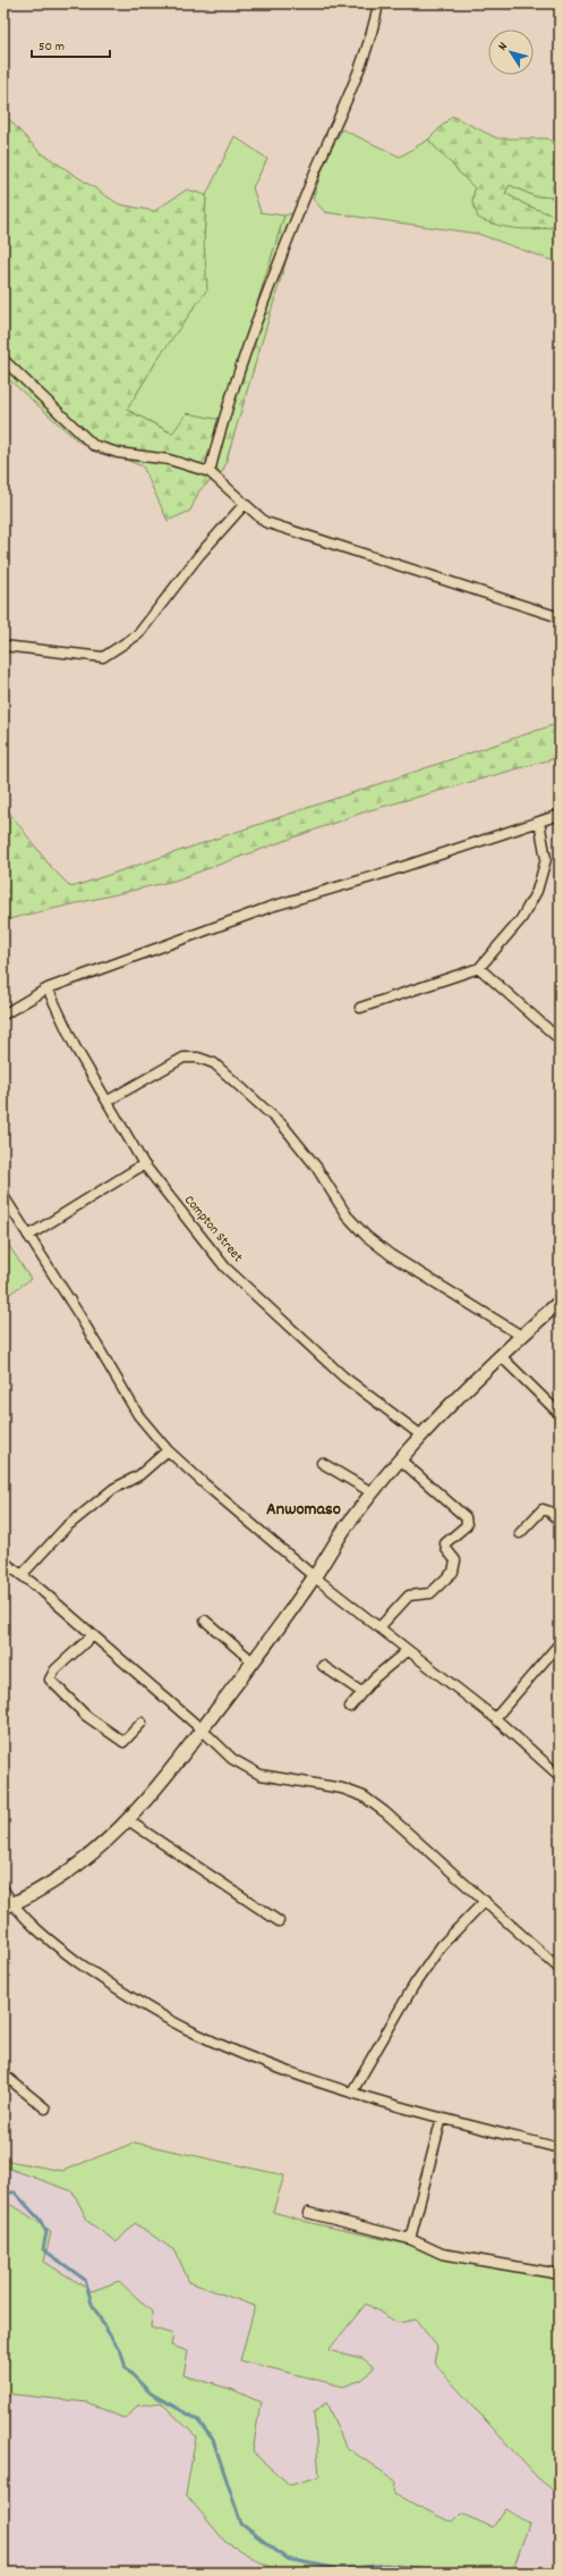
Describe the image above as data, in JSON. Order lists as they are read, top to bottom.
{
  "streets": {
    "street": ["Compton Street"]
  },
  "districts": ["Anwomaso"],
  "scale_bar": "50 m",
  "north": "top left"
}
